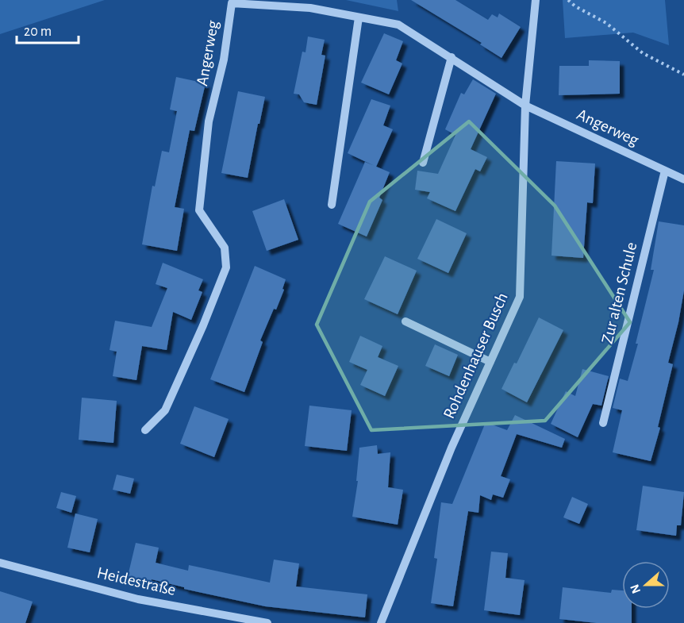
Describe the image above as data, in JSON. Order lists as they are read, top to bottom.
{
  "streets": {
    "street": [
      "Angerweg",
      "Zur alten Schule",
      "Rohdenhauser Busch",
      "Heidestraße"
    ]
  },
  "crossings": [
    ["Angerweg", "Zur alten Schule"],
    ["Angerweg", "Rohdenhauser Busch"]
  ],
  "scale_bar": "20 m",
  "north": "left"
}
